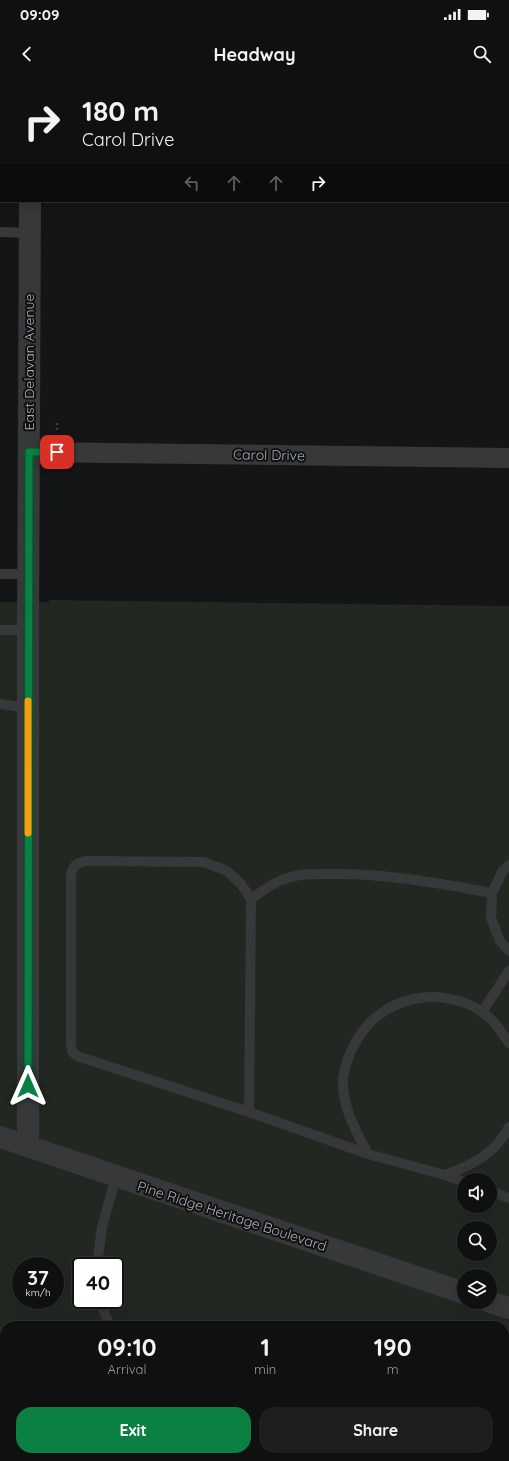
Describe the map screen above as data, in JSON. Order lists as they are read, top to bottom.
{
  "streets": {
    "street": ["East Delavan Avenue", "Carol Drive", "Pine Ridge Heritage Boulevard"]
  },
  "crossings": [
    ["East Delavan Avenue", "Carol Drive"],
    ["East Delavan Avenue", "Pine Ridge Heritage Boulevard"]
  ],
  "page": {
    "status": "09:09",
    "header": "Headway",
    "turn": ["180 m", "Carol Drive"],
    "speed": "37 km/h",
    "limit": "40",
    "eta": [
      "09:10",
      "Arrival",
      "1",
      "min",
      "190",
      "m"
    ],
    "buttons": ["Exit", "Share"]
  }
}
